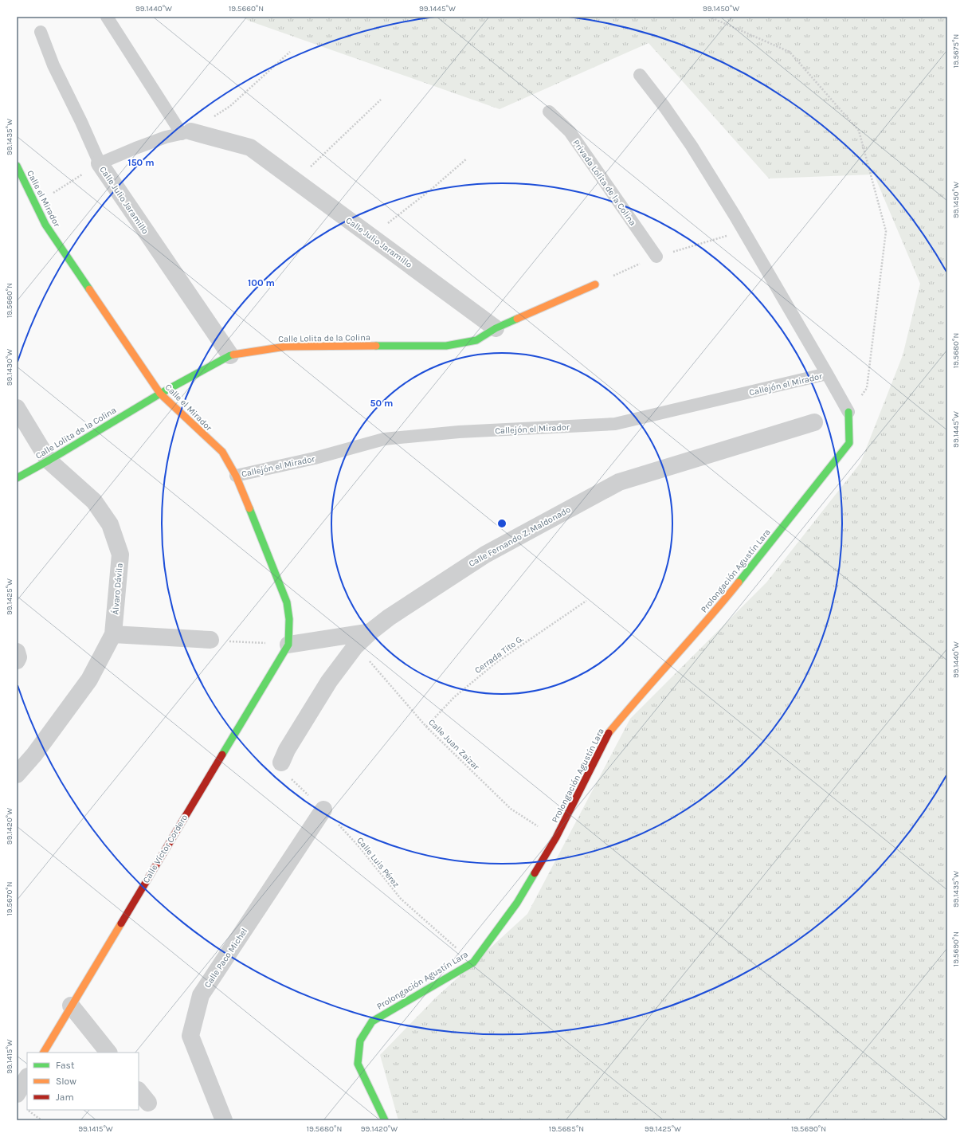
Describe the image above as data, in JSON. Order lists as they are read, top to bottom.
{
  "streets": {
    "street": [
      "Calle el Mirador",
      "Calle Julio Jaramillo",
      "Calle Lolita de la Colina",
      "Calle Fernando Z. Maldonado",
      "Prolongación Agustín Lara",
      "Álvaro Dávila",
      "Calle Víctor Cordero",
      "Calle Paco Michel"
    ],
    "lane": ["Privada Lolita de la Colina", "Callejón el Mirador"],
    "path": ["Cerrada Tito G.", "Calle Juan Zaizar", "Calle Luis Pérez"]
  },
  "crossings": [
    ["Calle el Mirador", "Calle Lolita de la Colina"],
    ["Calle el Mirador", "Callejón el Mirador"],
    ["Calle el Mirador", "Calle Víctor Cordero"],
    ["Calle Julio Jaramillo", "Calle Lolita de la Colina"],
    ["Calle Lolita de la Colina", "Álvaro Dávila"],
    ["Calle Fernando Z. Maldonado", "Calle Juan Zaizar"],
    ["Calle Fernando Z. Maldonado", "Calle Luis Pérez"],
    ["Prolongación Agustín Lara", "Calle Juan Zaizar"],
    ["Prolongación Agustín Lara", "Calle Luis Pérez"],
    ["Cerrada Tito G.", "Calle Juan Zaizar"],
    ["Calle Luis Pérez", "Calle Paco Michel"]
  ],
  "legend": ["Fast", "Slow", "Jam"],
  "coordinates": [
    "99.1440°W",
    "19.5660°N",
    "99.1445°W",
    "99.1450°W",
    "19.5675°N",
    "99.1435°W",
    "19.5680°N",
    "99.1430°W",
    "99.1425°W",
    "99.1420°W",
    "19.5670°N",
    "19.5690°N",
    "99.1415°W",
    "19.5685°N"
  ],
  "rings": ["150 m", "100 m", "50 m"]
}
